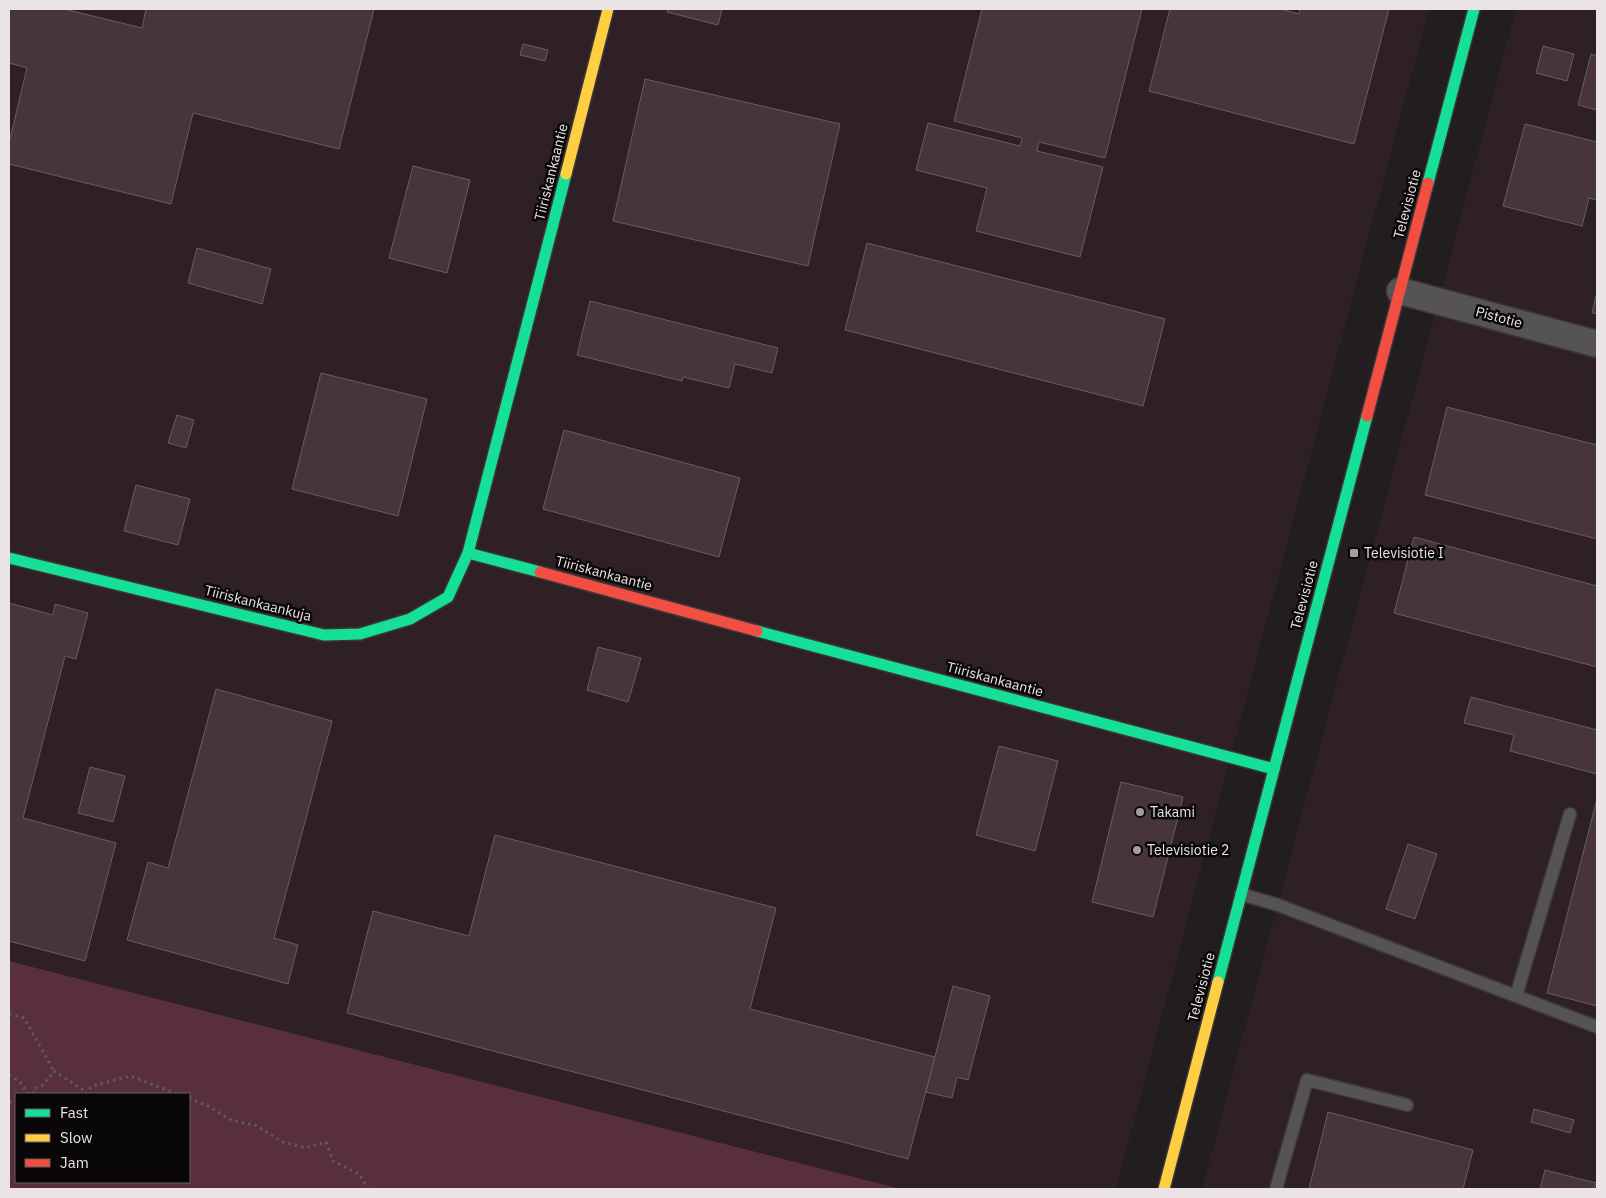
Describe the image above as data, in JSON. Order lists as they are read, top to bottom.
{
  "streets": {
    "street": [
      "Tiiriskankaantie",
      "Televisiotie",
      "Pistotie",
      "Tiiriskankaankuja"
    ]
  },
  "crossings": [
    ["Tiiriskankaantie", "Televisiotie"],
    ["Tiiriskankaantie", "Tiiriskankaankuja"],
    ["Televisiotie", "Pistotie"]
  ],
  "places": {
    "transit": ["Televisiotie I"],
    "other": ["Takami", "Televisiotie 2"]
  },
  "legend": ["Fast", "Slow", "Jam"]
}
